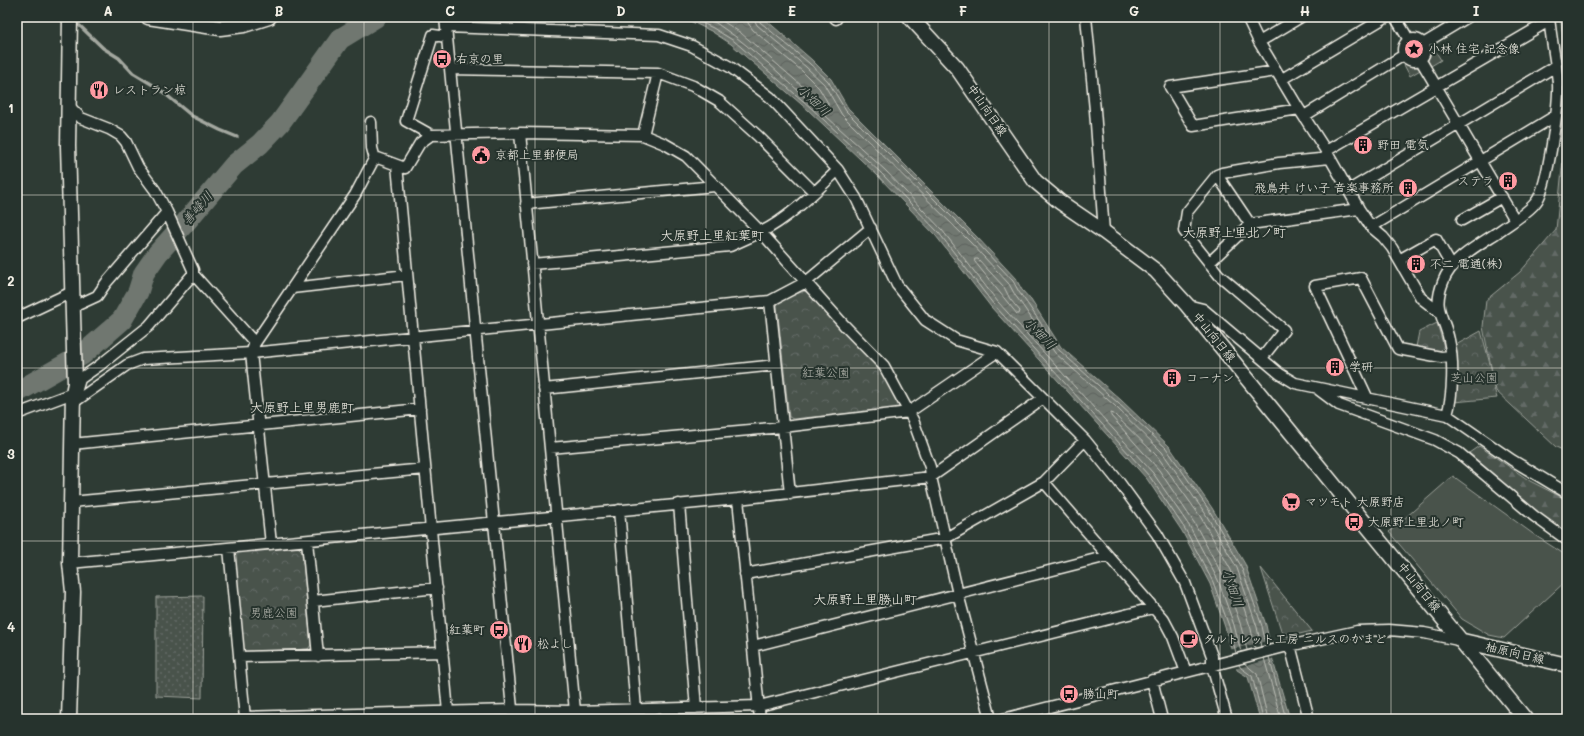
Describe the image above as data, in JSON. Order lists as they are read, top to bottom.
{
  "streets": {
    "main road": ["中山向日線", "柚原向日線"]
  },
  "crossings": [
    ["中山向日線", "柚原向日線"]
  ],
  "districts": [
    "大原野上里北ノ町",
    "大原野上里紅葉町",
    "大原野上里男鹿町",
    "大原野上里勝山町"
  ],
  "water": ["小畑川", "善峰川"],
  "parks": ["紅葉公園", "芝山公園", "男鹿公園"],
  "places": {
    "place": ["小林 住宅 記念像"],
    "bus stop": [
      "右京の里",
      "大原野上里北ノ町",
      "紅葉町",
      "勝山町"
    ],
    "restaurant": ["レストラン椋", "松よし"],
    "building": [
      "野田 電気",
      "ステラ",
      "飛鳥井 けい子 音楽事務所",
      "不二 電通(株)",
      "学研",
      "コーナン"
    ],
    "public building": ["京都上里郵便局"],
    "supermarket": ["マツモト 大原野店"],
    "cafe": ["タルトレット工房 ニルスのかまど"]
  },
  "grid": {
    "columns": [
      "A",
      "B",
      "C",
      "D",
      "E",
      "F",
      "G",
      "H",
      "I"
    ],
    "rows": [
      "1",
      "2",
      "3",
      "4"
    ]
  }
}
